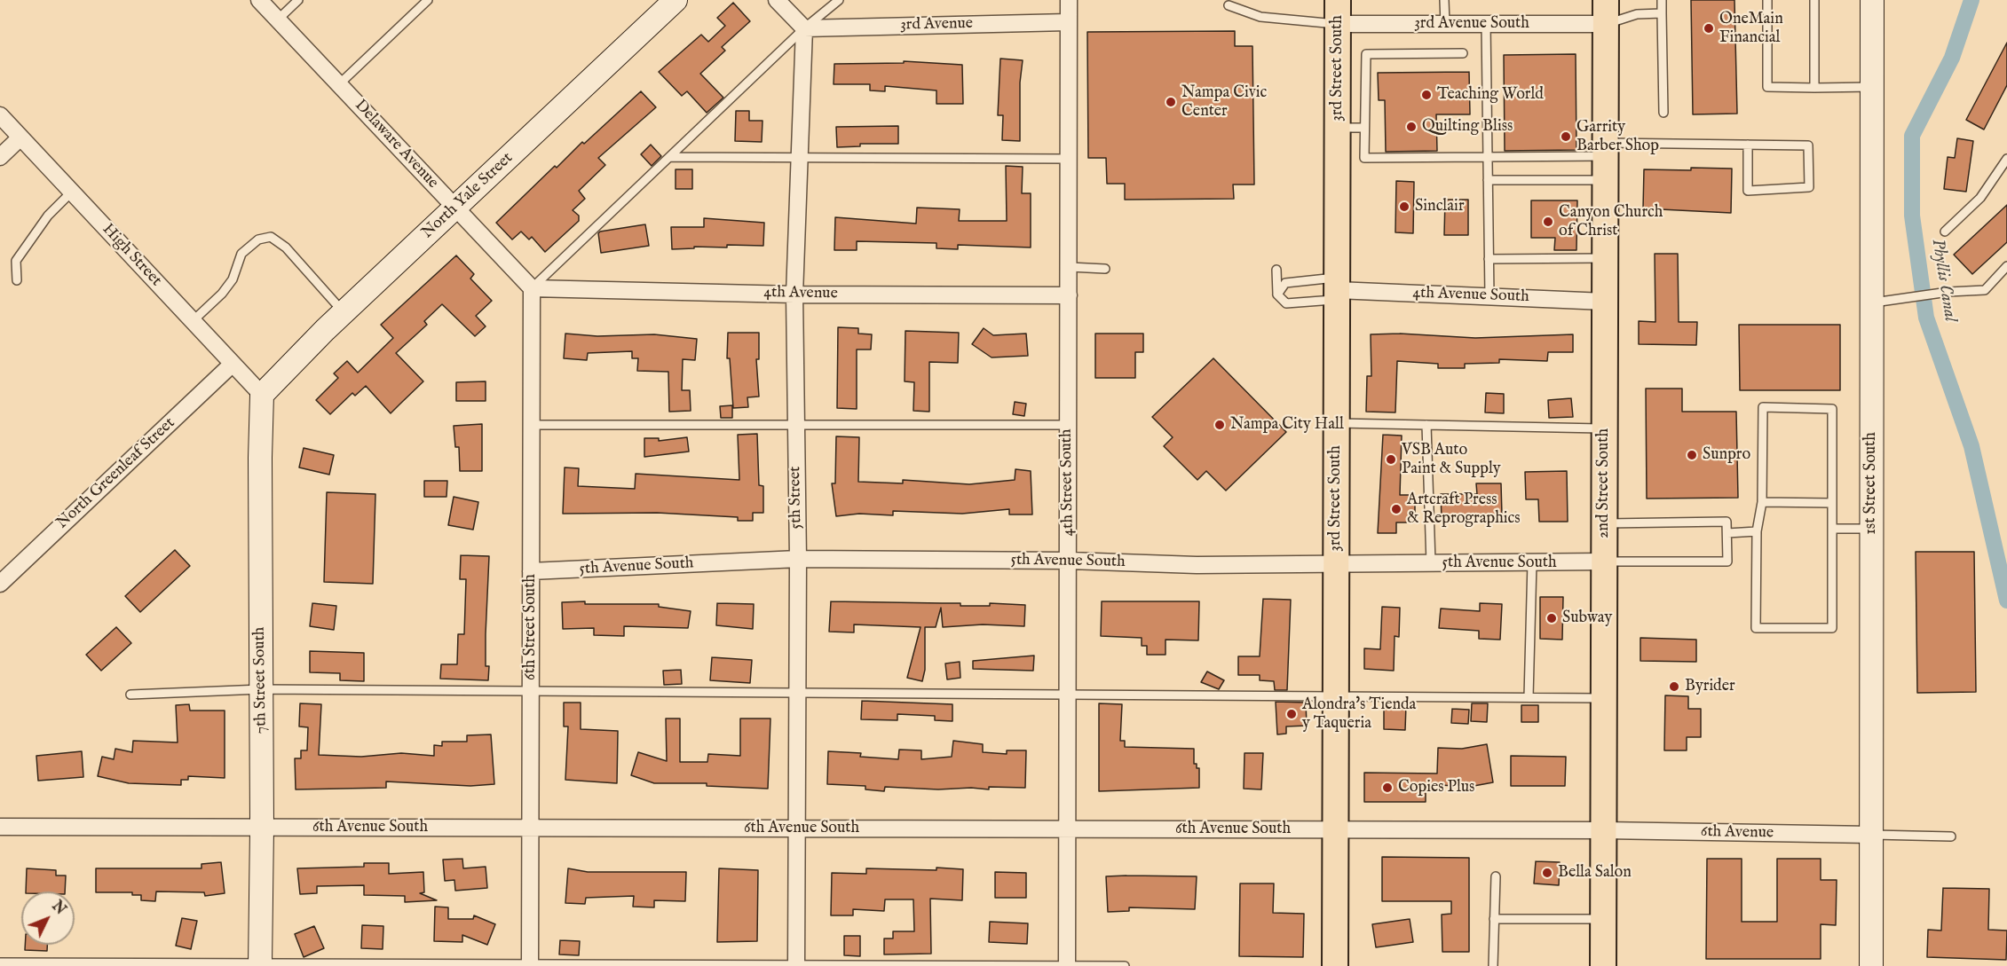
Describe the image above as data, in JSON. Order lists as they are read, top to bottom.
{
  "streets": {
    "main road": [
      "3rd Street South",
      "North Yale Street",
      "2nd Street South",
      "1st Street South",
      "7th Street South"
    ],
    "street": [
      "3rd Avenue South",
      "3rd Avenue",
      "Delaware Avenue",
      "High Street",
      "4th Avenue",
      "4th Avenue South",
      "North Greenleaf Street",
      "4th Street South",
      "5th Street",
      "5th Avenue South",
      "6th Street South",
      "6th Avenue South",
      "6th Avenue"
    ]
  },
  "crossings": [
    ["3rd Avenue South", "3rd Street South"],
    ["3rd Avenue South", "2nd Street South"],
    ["3rd Avenue", "4th Street South"],
    ["3rd Avenue", "5th Street"],
    ["3rd Street South", "4th Avenue South"],
    ["3rd Street South", "5th Avenue South"],
    ["3rd Street South", "6th Avenue South"],
    ["Delaware Avenue", "North Yale Street"],
    ["Delaware Avenue", "4th Avenue"],
    ["Delaware Avenue", "6th Street South"],
    ["North Yale Street", "High Street"],
    ["North Yale Street", "7th Street South"],
    ["High Street", "North Greenleaf Street"],
    ["High Street", "7th Street South"],
    ["4th Avenue", "4th Street South"],
    ["4th Avenue", "5th Street"],
    ["4th Avenue", "6th Street South"],
    ["4th Avenue South", "2nd Street South"],
    ["4th Street South", "5th Avenue South"],
    ["4th Street South", "6th Avenue South"],
    ["2nd Street South", "5th Avenue South"],
    ["2nd Street South", "6th Avenue South"],
    ["2nd Street South", "6th Avenue"],
    ["1st Street South", "6th Avenue"],
    ["5th Street", "5th Avenue South"],
    ["5th Street", "6th Avenue South"],
    ["5th Avenue South", "6th Street South"],
    ["6th Street South", "6th Avenue South"],
    ["7th Street South", "6th Avenue South"],
    ["6th Avenue South", "6th Avenue"]
  ],
  "water": ["Phyllis Canal"],
  "places": [
    "OneMain Financial",
    "Teaching World",
    "Nampa Civic Center",
    "Quilting Bliss",
    "Garrity Barber Shop",
    "Sinclair",
    "Canyon Church of Christ",
    "Nampa City Hall",
    "Sunpro",
    "VSB Auto Paint & Supply",
    "Artcraft Press & Reprographics",
    "Subway",
    "Byrider",
    "Alondra's Tienda y Taqueria",
    "Copies Plus",
    "Bella Salon"
  ],
  "north": "top right"
}
